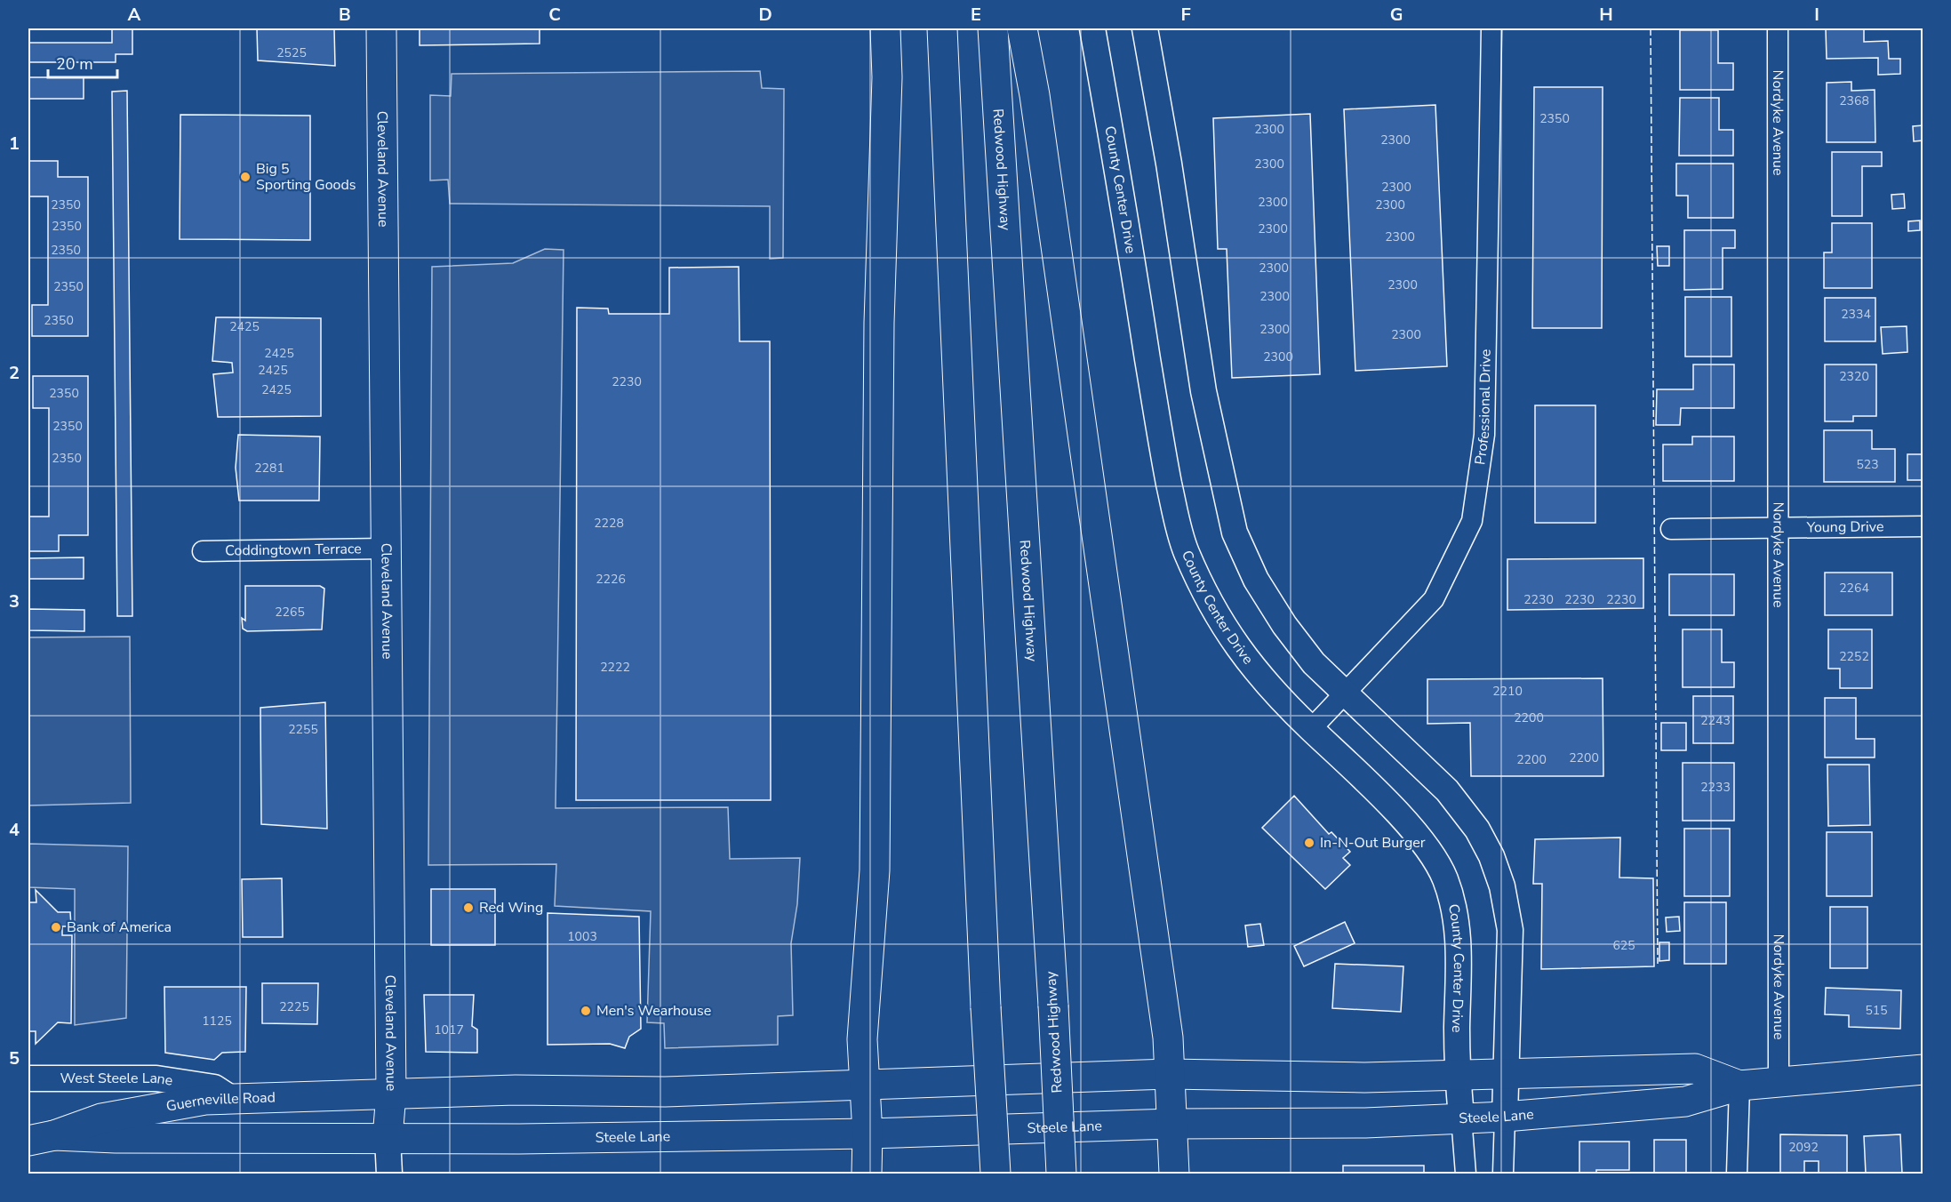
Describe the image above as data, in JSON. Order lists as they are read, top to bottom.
{
  "streets": {
    "main road": [
      "Cleveland Avenue",
      "Redwood Highway",
      "Guerneville Road",
      "Steele Lane"
    ],
    "street": [
      "Nordyke Avenue",
      "County Center Drive",
      "Professional Drive",
      "Young Drive",
      "Coddingtown Terrace",
      "West Steele Lane"
    ]
  },
  "crossings": [
    ["Nordyke Avenue", "Young Drive"],
    ["Nordyke Avenue", "Steele Lane"],
    ["Cleveland Avenue", "Coddingtown Terrace"],
    ["Cleveland Avenue", "Guerneville Road"],
    ["Cleveland Avenue", "Steele Lane"],
    ["County Center Drive", "Professional Drive"],
    ["County Center Drive", "Steele Lane"],
    ["West Steele Lane", "Guerneville Road"],
    ["Guerneville Road", "Steele Lane"]
  ],
  "places": [
    "Big 5 Sporting Goods",
    "In-N-Out Burger",
    "Red Wing",
    "Bank of America",
    "Men's Wearhouse"
  ],
  "house_numbers": [
    "2525",
    "2368",
    "2350",
    "2300",
    "2300",
    "2300",
    "2300",
    "2300",
    "2350",
    "2300",
    "2350",
    "2300",
    "2300",
    "2350",
    "2300",
    "2300",
    "2350",
    "2300",
    "2334",
    "2350",
    "2425",
    "2300",
    "2300",
    "2425",
    "2300",
    "2425",
    "2320",
    "2230",
    "2425",
    "2350",
    "2350",
    "2350",
    "523",
    "2281",
    "2228",
    "2226",
    "2264",
    "2230",
    "2230",
    "2230",
    "2265",
    "2252",
    "2222",
    "2210",
    "2200",
    "2243",
    "2255",
    "2200",
    "2200",
    "2233",
    "1003",
    "625",
    "2225",
    "515",
    "1125",
    "1017",
    "2092"
  ],
  "scale_bar": "20 m",
  "grid": {
    "columns": [
      "A",
      "B",
      "C",
      "D",
      "E",
      "F",
      "G",
      "H",
      "I"
    ],
    "rows": [
      "1",
      "2",
      "3",
      "4",
      "5"
    ]
  }
}
